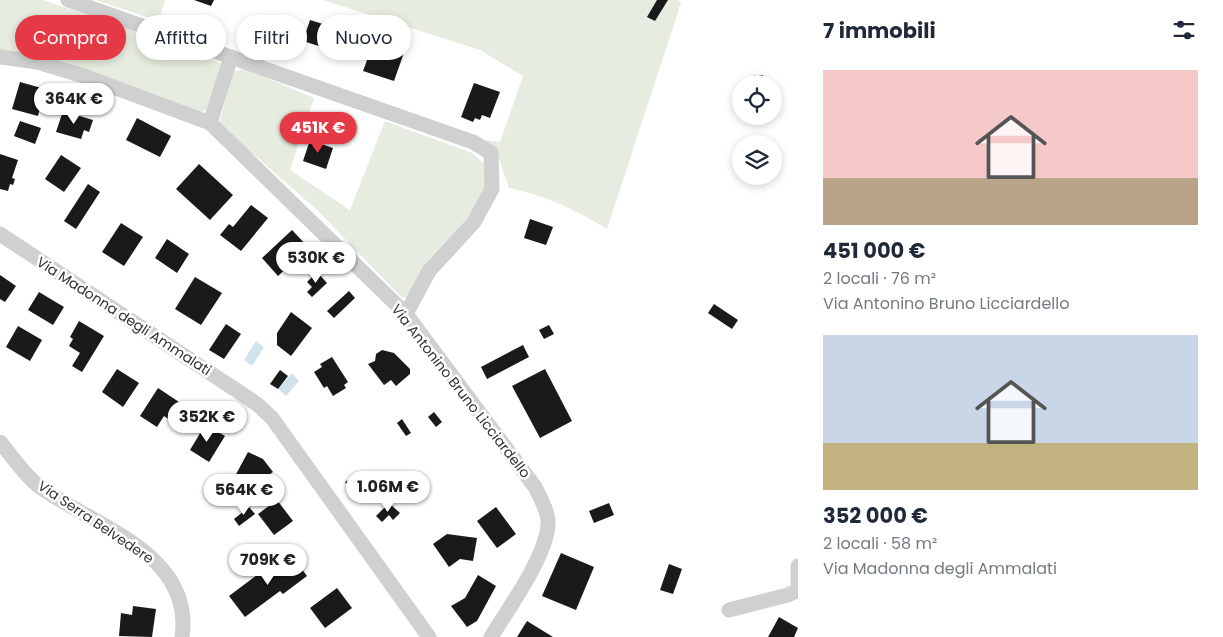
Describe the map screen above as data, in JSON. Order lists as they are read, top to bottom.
{
  "streets": {
    "street": ["Via Madonna degli Ammalati", "Via Antonino Bruno Licciardello", "Via Serra Belvedere"]
  },
  "page": {
    "heading": "7 immobili",
    "chip": [
      "Compra",
      "Affitta",
      "Filtri",
      "Nuovo"
    ],
    "list": [
      {
        "name": "451 000 €",
        "note": "2 locali · 76 m² · Via Antonino Bruno Licciardello"
      },
      {
        "name": "352 000 €",
        "note": "2 locali · 58 m² · Via Madonna degli Ammalati"
      }
    ],
    "price": [
      "364K €",
      "451K €",
      "530K €",
      "352K €",
      "1.06M €",
      "564K €",
      "709K €"
    ]
  }
}
